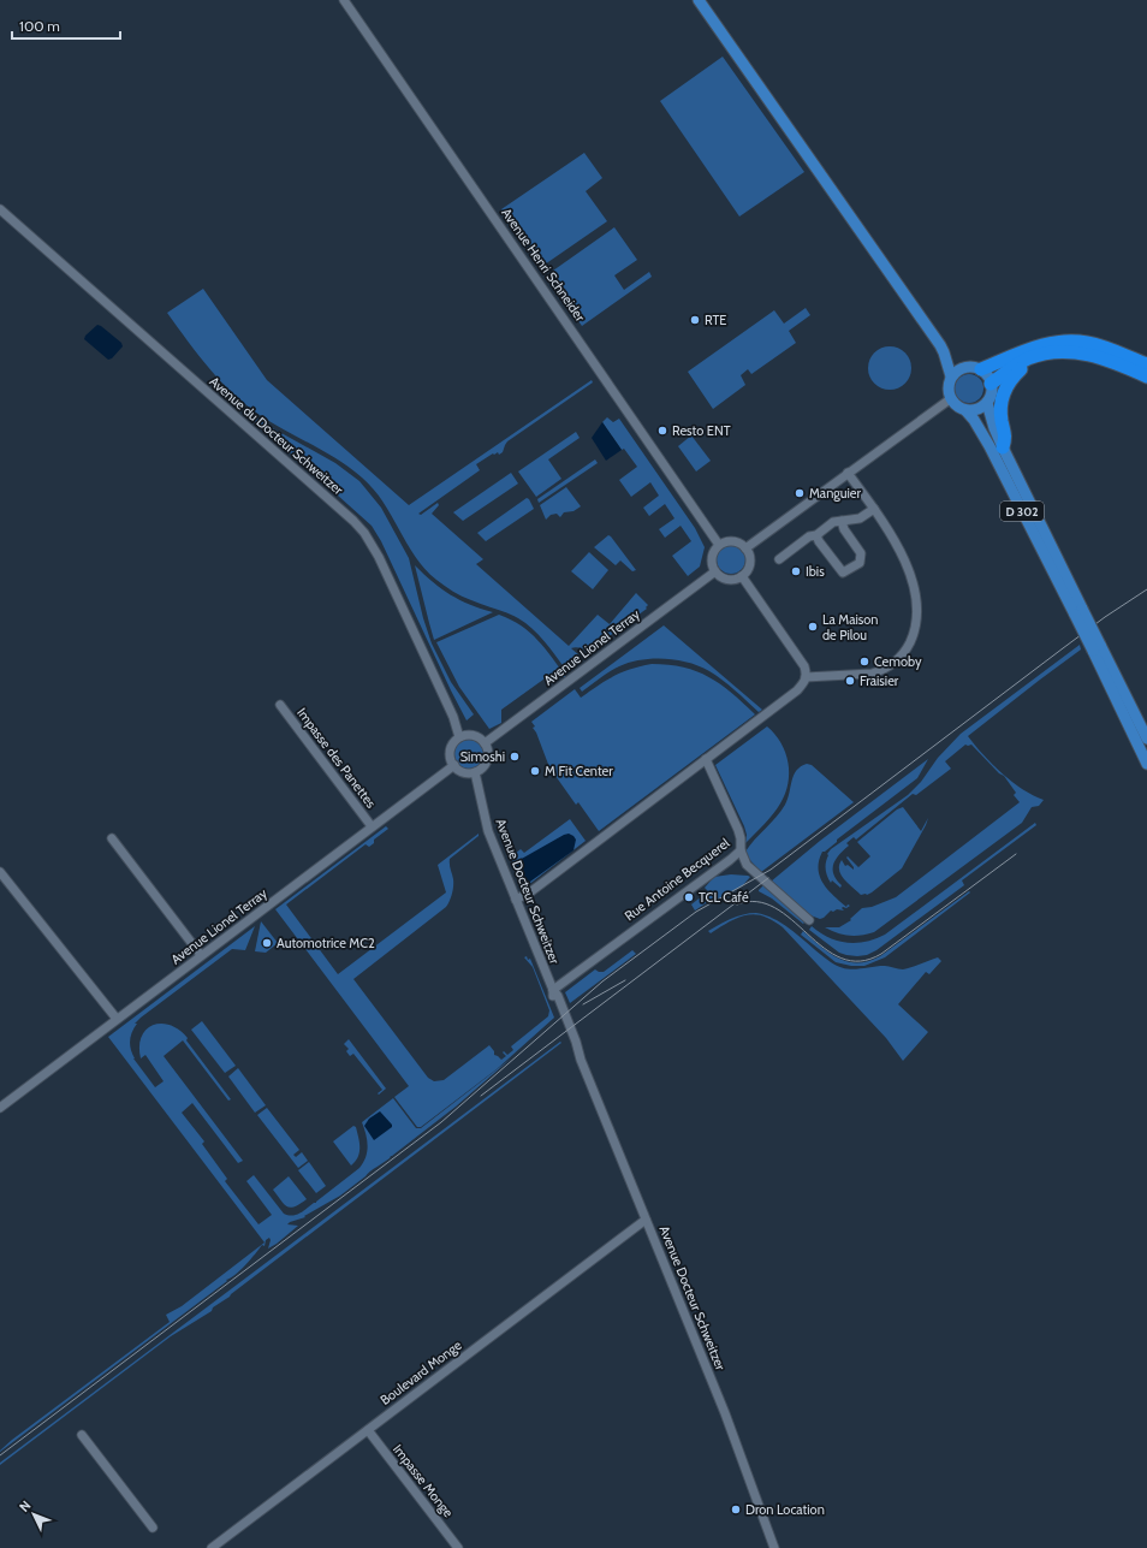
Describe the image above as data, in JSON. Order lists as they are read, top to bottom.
{
  "streets": {
    "main road": ["D 302"],
    "street": [
      "Avenue Henri Schneider",
      "Avenue du Docteur Schweitzer",
      "Avenue Lionel Terray",
      "Impasse des Panettes",
      "Rue Antoine Becquerel",
      "Avenue Docteur Schweitzer",
      "Boulevard Monge",
      "Impasse Monge"
    ]
  },
  "crossings": [
    ["Avenue Henri Schneider", "Avenue Lionel Terray"],
    ["Avenue du Docteur Schweitzer", "Avenue Lionel Terray"],
    ["Avenue du Docteur Schweitzer", "Avenue Docteur Schweitzer"],
    ["Avenue Lionel Terray", "Impasse des Panettes"],
    ["Avenue Lionel Terray", "Avenue Docteur Schweitzer"],
    ["Rue Antoine Becquerel", "Avenue Docteur Schweitzer"],
    ["Avenue Docteur Schweitzer", "Boulevard Monge"],
    ["Boulevard Monge", "Impasse Monge"]
  ],
  "places": [
    "RTE",
    "Resto ENT",
    "Manguier",
    "Ibis",
    "La Maison de Pilou",
    "Cemoby",
    "Fraisier",
    "Simoshi",
    "M Fit Center",
    "TCL Café",
    "Automotrice MC2",
    "Dron Location"
  ],
  "scale_bar": "100 m",
  "north": "top left"
}
